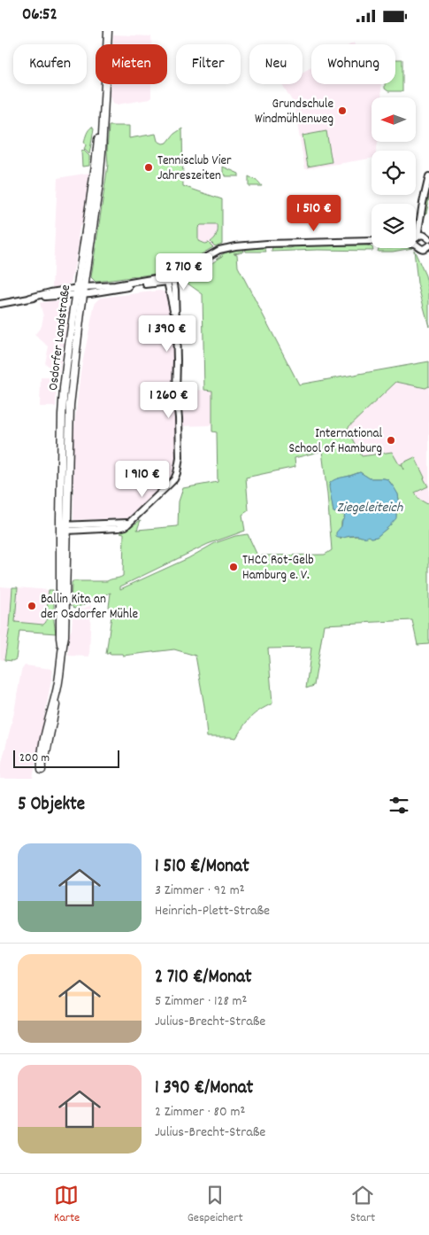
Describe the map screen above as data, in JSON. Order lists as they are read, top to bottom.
{
  "streets": {
    "main road": ["Osdorfer Landstraße"]
  },
  "water": ["Ziegeleiteich"],
  "places": [
    "Grundschule Windmühlenweg",
    "Tennisclub Vier Jahreszeiten",
    "International School of Hamburg",
    "THCC Rot-Gelb Hamburg e. V.",
    "Ballin Kita an der Osdorfer Mühle"
  ],
  "scale_bar": "200 m",
  "north": "left",
  "page": {
    "status": "06:52",
    "chip": [
      "Kaufen",
      "Mieten",
      "Filter",
      "Neu",
      "Wohnung"
    ],
    "price": [
      "1 510 €",
      "2 710 €",
      "1 390 €",
      "1 260 €",
      "1 910 €"
    ],
    "scale": "200 m",
    "heading": "5 Objekte",
    "list": [
      {
        "name": "1 510 €/Monat",
        "note": "3 Zimmer · 92 m² · Heinrich-Plett-Straße"
      },
      {
        "name": "2 710 €/Monat",
        "note": "5 Zimmer · 128 m² · Julius-Brecht-Straße"
      },
      {
        "name": "1 390 €/Monat",
        "note": "2 Zimmer · 80 m² · Julius-Brecht-Straße"
      }
    ],
    "tabs": ["Karte", "Gespeichert", "Start"]
  }
}
